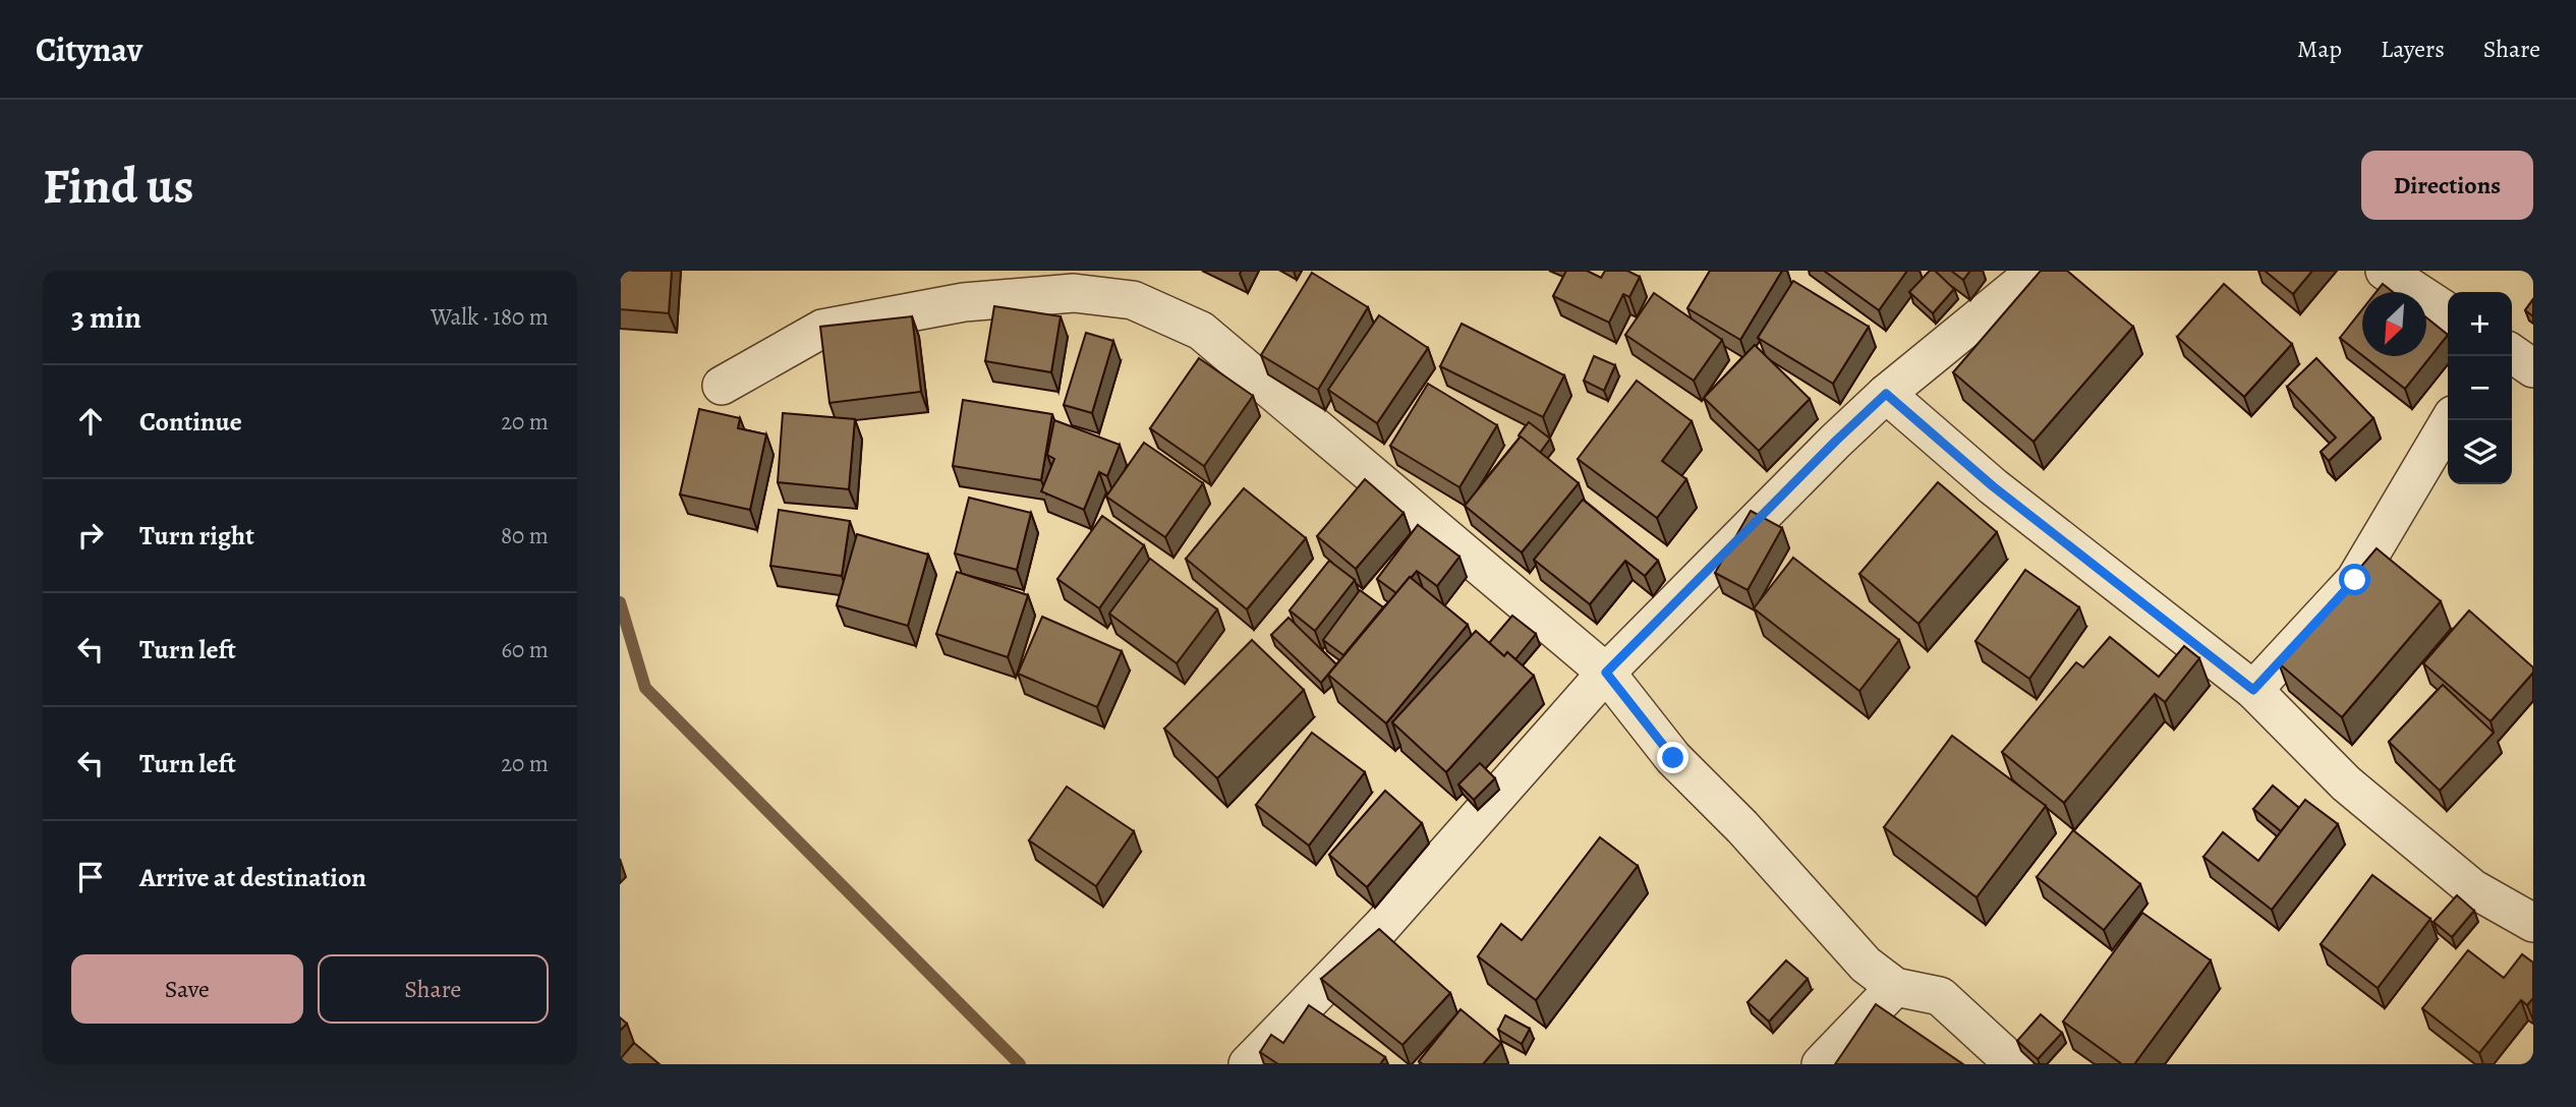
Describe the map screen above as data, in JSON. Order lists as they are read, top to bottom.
{
  "north": "bottom left",
  "page": {
    "header": "Citynav",
    "nav": ["Map", "Layers", "Share"],
    "buttons": [
      "Directions",
      ["Save", "Share"]
    ],
    "title": "Find us",
    "heading": ["3 min", "Walk · 180 m"],
    "map_buttons": ["+", "−"],
    "list": [
      ["Continue", "20 m"],
      ["Turn right", "80 m"],
      ["Turn left", "60 m"],
      ["Turn left", "20 m"],
      "Arrive at destination"
    ]
  }
}
